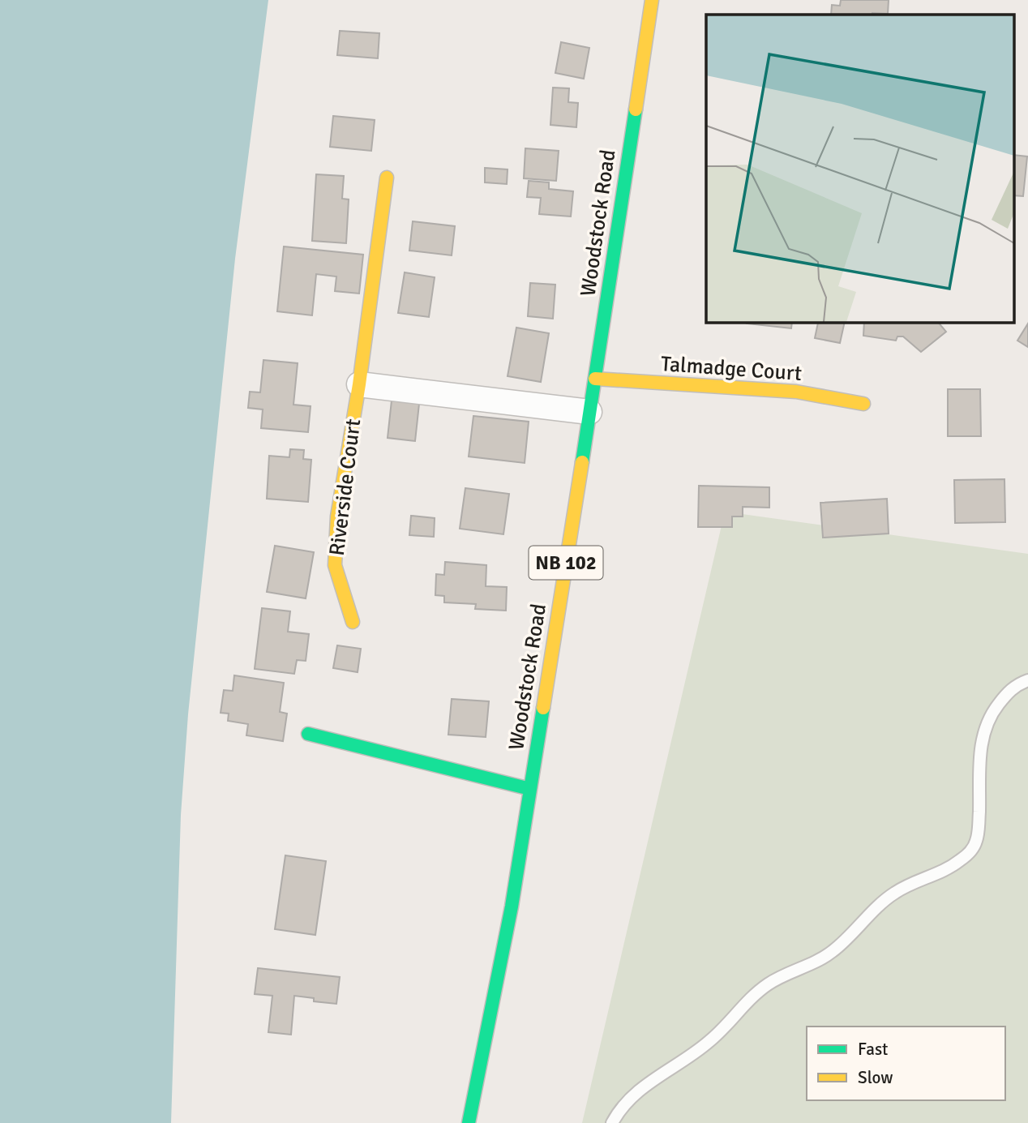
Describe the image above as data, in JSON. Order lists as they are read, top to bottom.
{
  "streets": {
    "main road": [
      "Woodstock Road",
      "Talmadge Court",
      "Riverside Court",
      "NB 102"
    ]
  },
  "crossings": [
    ["Woodstock Road", "Talmadge Court"]
  ],
  "legend": ["Fast", "Slow"]
}
